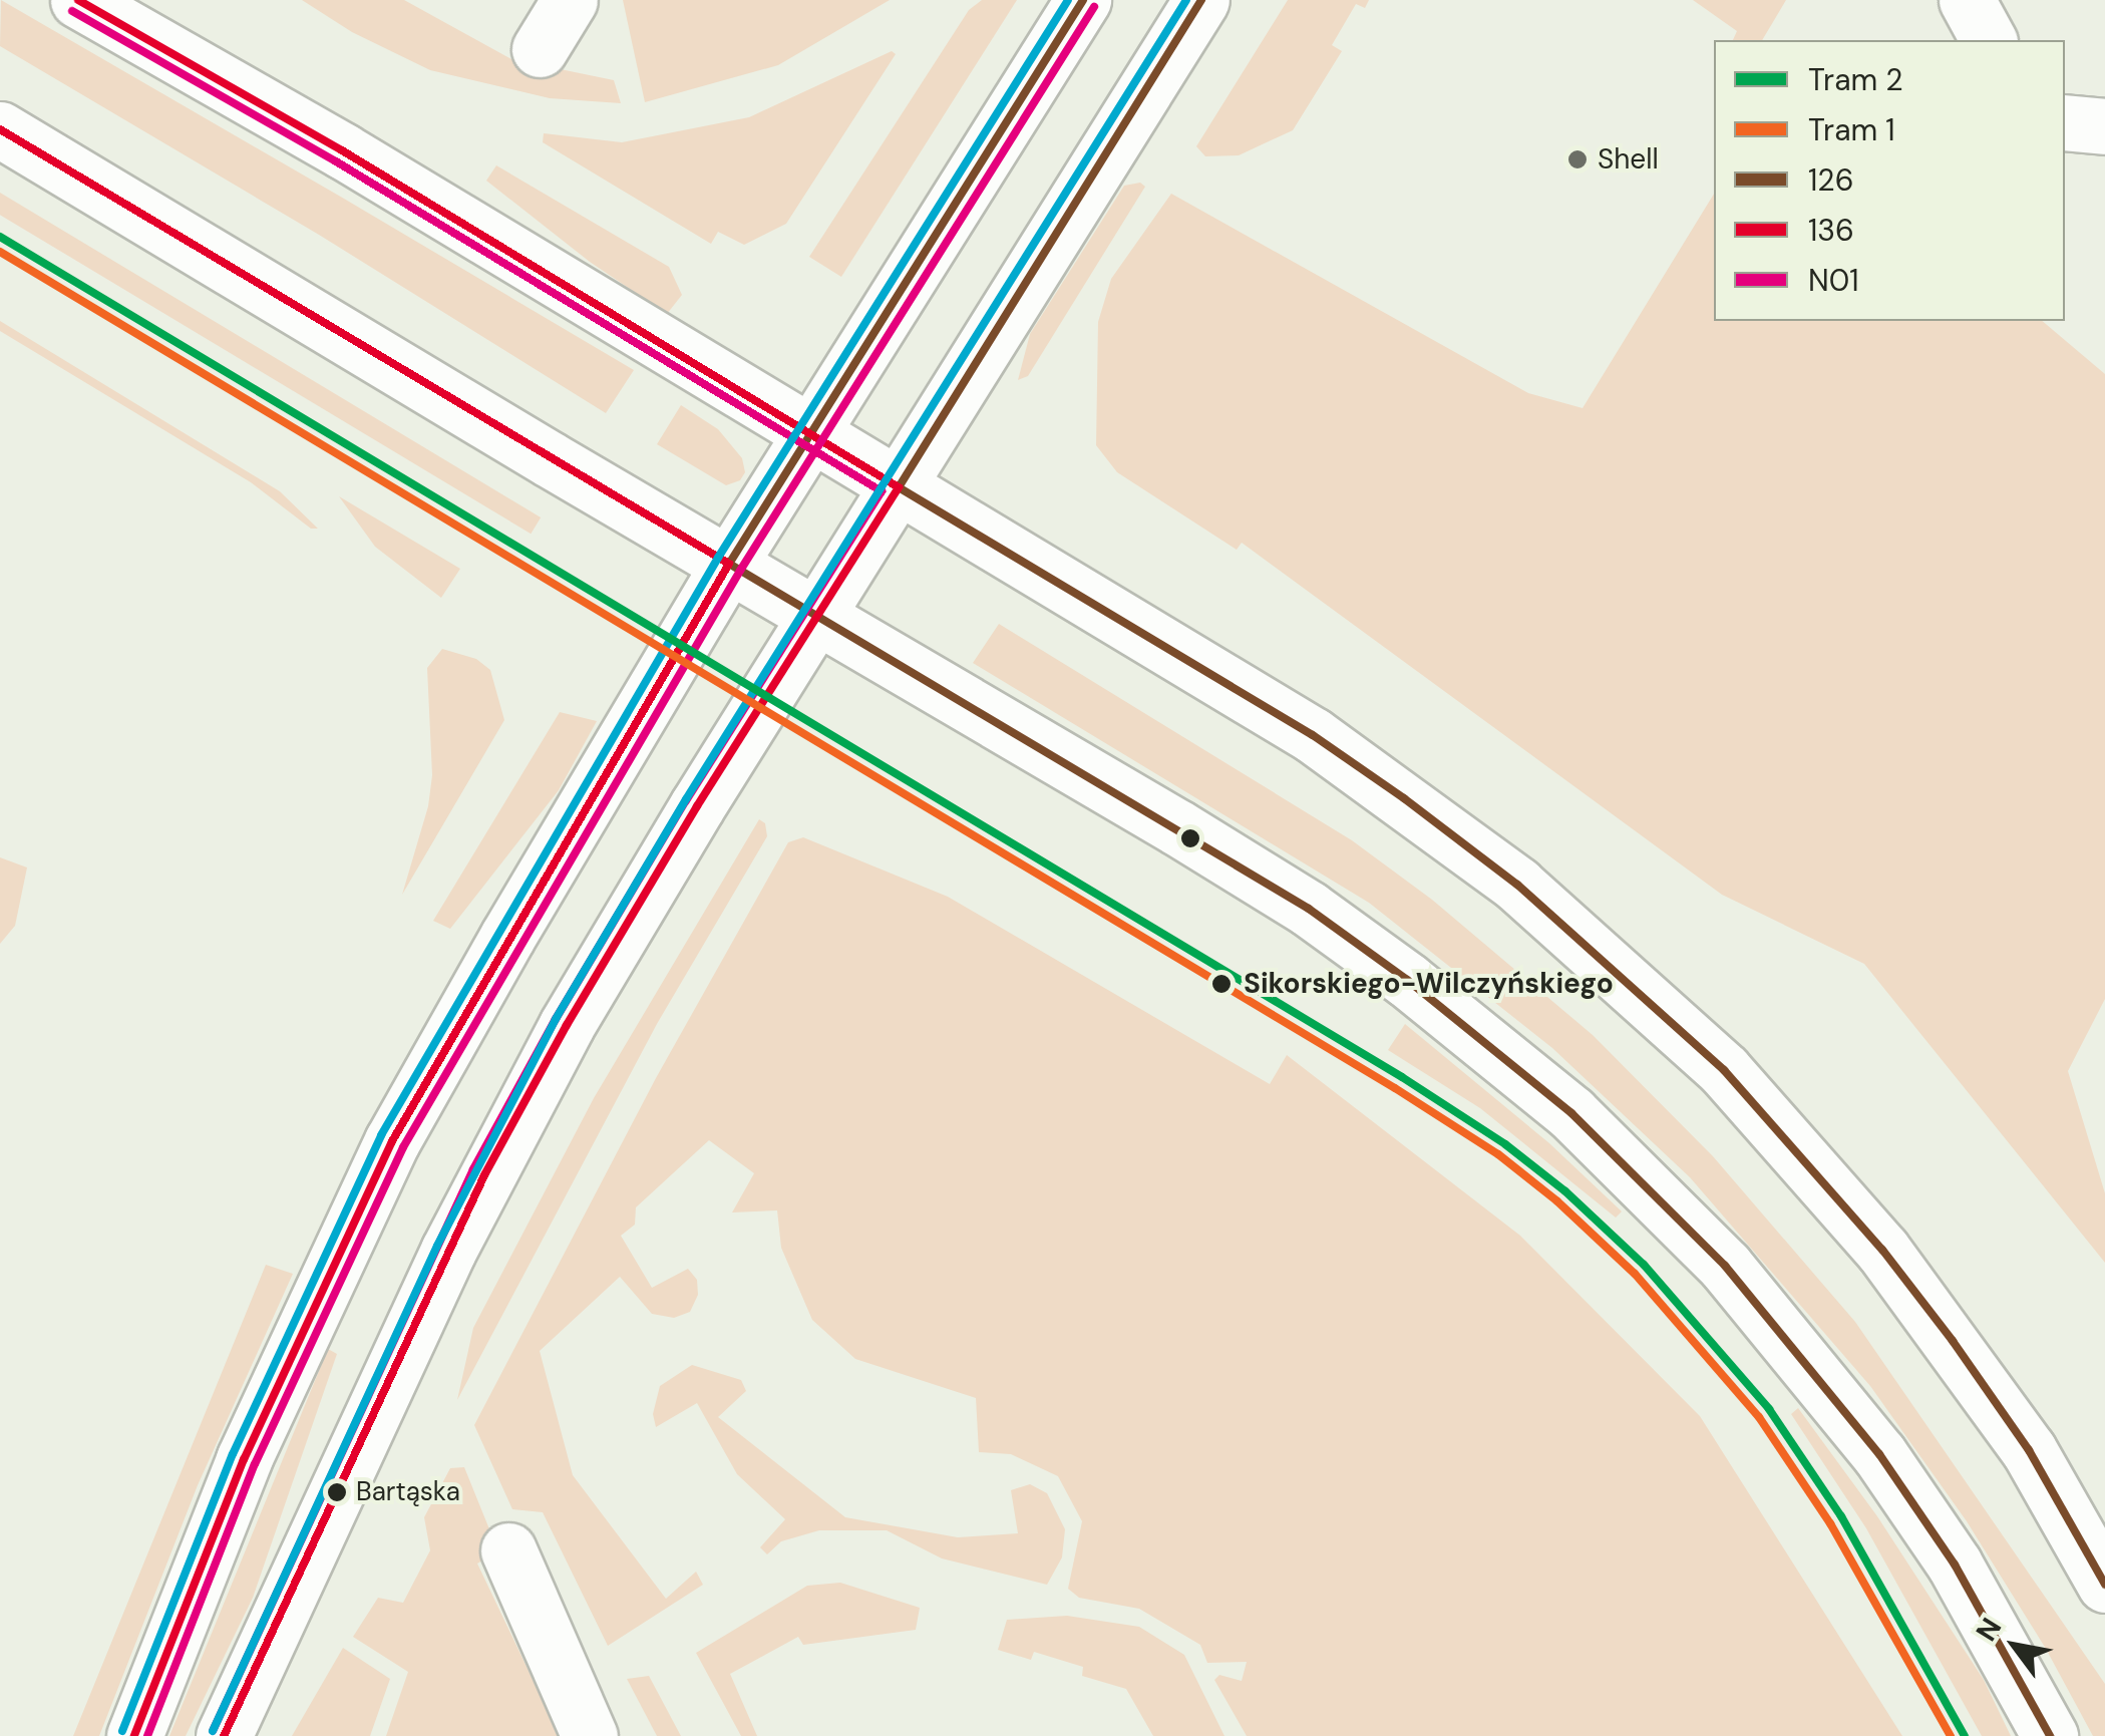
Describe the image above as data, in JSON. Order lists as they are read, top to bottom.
{
  "places": ["Shell", "Sikorskiego-Wilczyńskiego", "Bartąska"],
  "lines": [
    "transit line 126",
    "transit line 136",
    "transit line N01",
    "tram line 2",
    "tram line 1"
  ],
  "legend": [
    "Tram 2",
    "Tram 1",
    "126",
    "136",
    "N01"
  ],
  "north": "top left"
}
